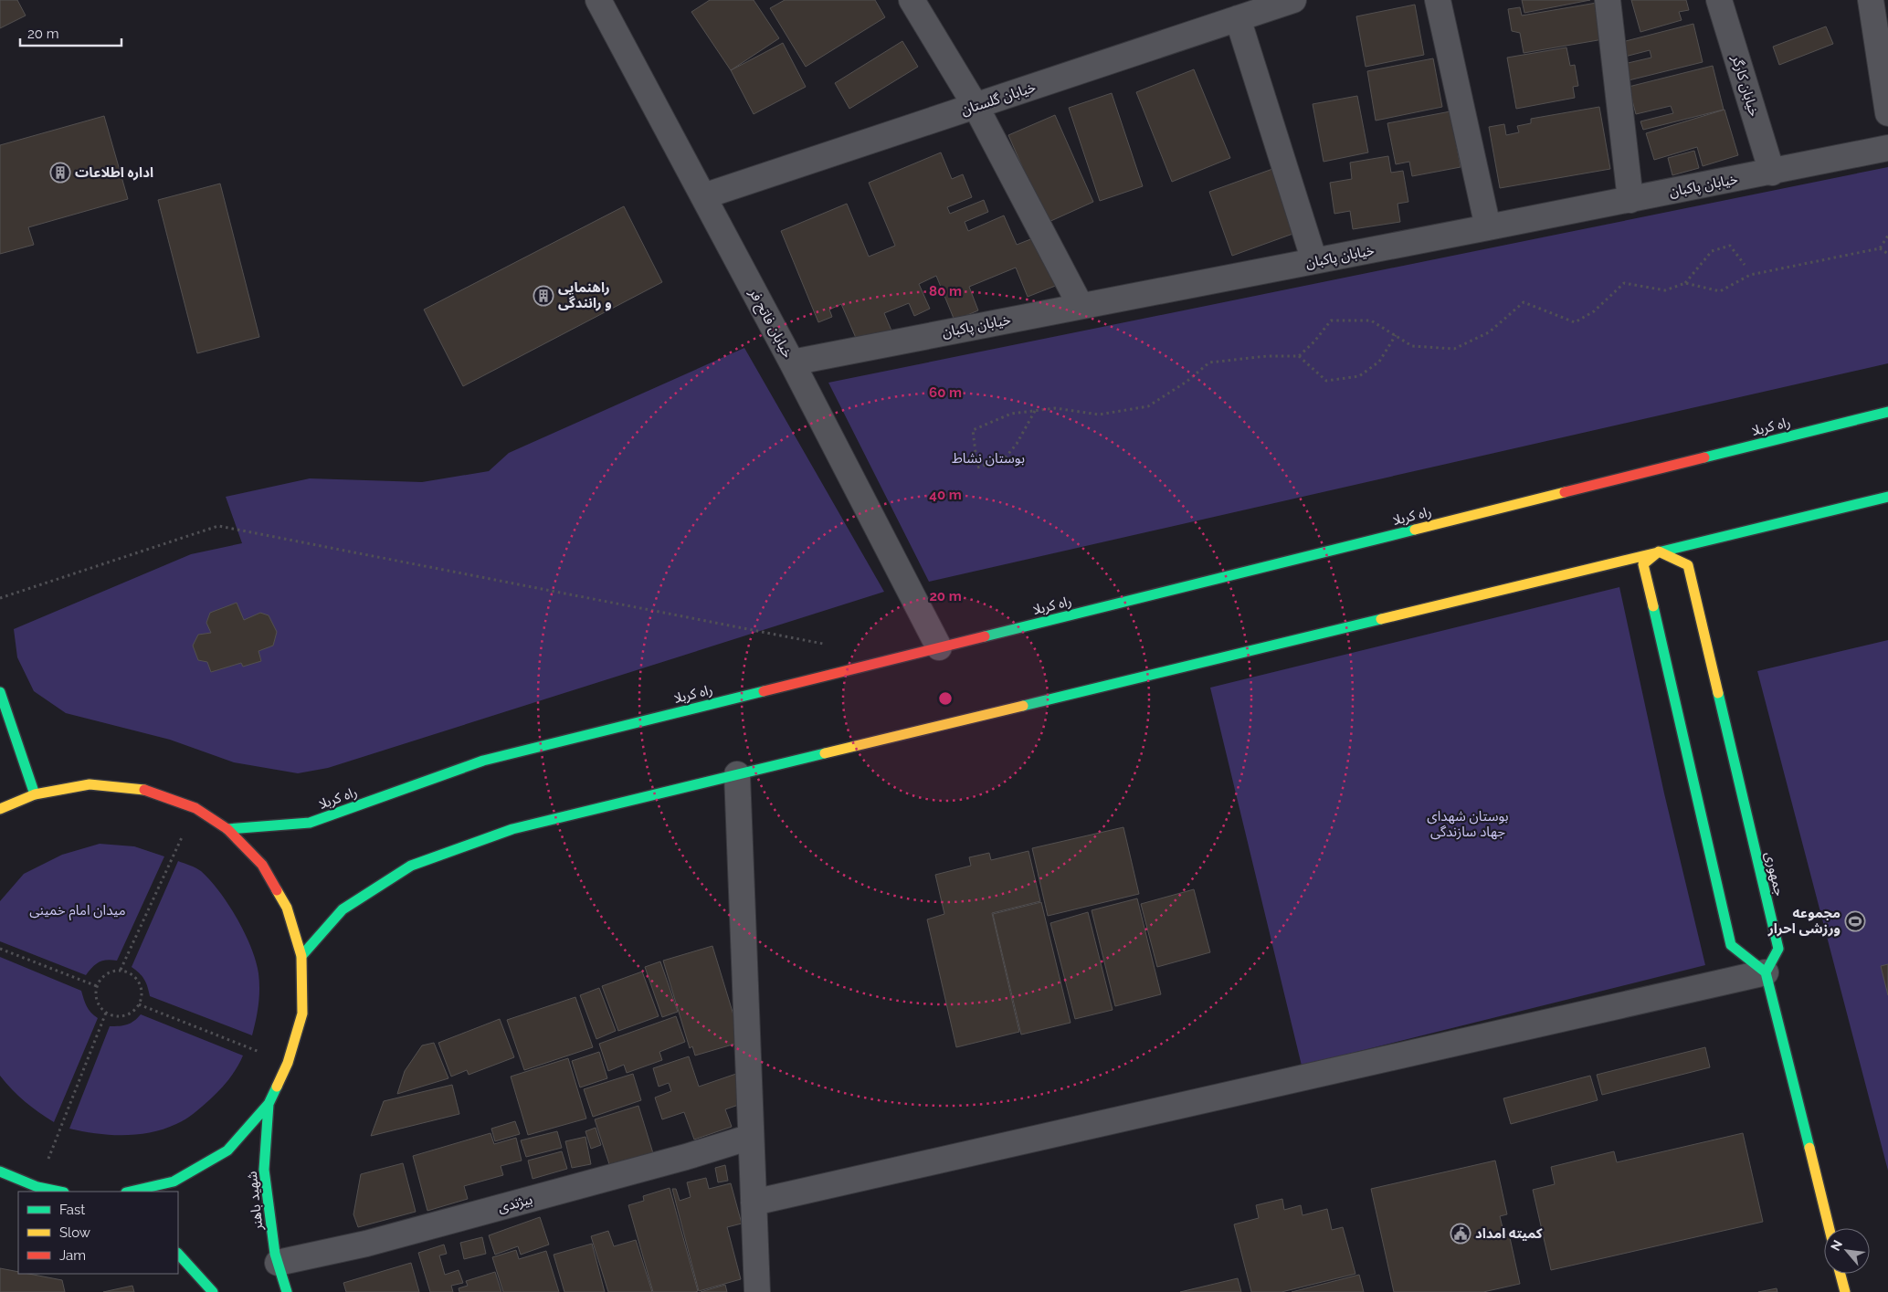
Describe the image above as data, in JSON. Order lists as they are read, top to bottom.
{
  "streets": {
    "main road": ["راه کربلا", "جمهوری", "شهید باهنر"],
    "street": [
      "خیابان کارگر",
      "خیابان گلستان",
      "خیابان پاکبان",
      "خیابان فاتح فر",
      "بیژندی"
    ]
  },
  "crossings": [
    ["خیابان کارگر", "خیابان پاکبان"],
    ["خیابان گلستان", "خیابان فاتح فر"],
    ["خیابان پاکبان", "خیابان فاتح فر"],
    ["خیابان فاتح فر", "راه کربلا"],
    ["شهید باهنر", "بیژندی"]
  ],
  "parks": ["بوستان نشاط", "بوستان شهدای جهاد سازندگی", "میدان امام خمینی"],
  "places": {
    "building": ["اداره اطلاعات", "راهنمایی و رانندگی"],
    "sports": ["مجموعه ورزشی احرار"],
    "public building": ["کمیته امداد"]
  },
  "legend": ["Fast", "Slow", "Jam"],
  "scale_bar": "20 m",
  "north": "top left",
  "rings": [
    "80 m",
    "60 m",
    "40 m",
    "20 m"
  ]
}
